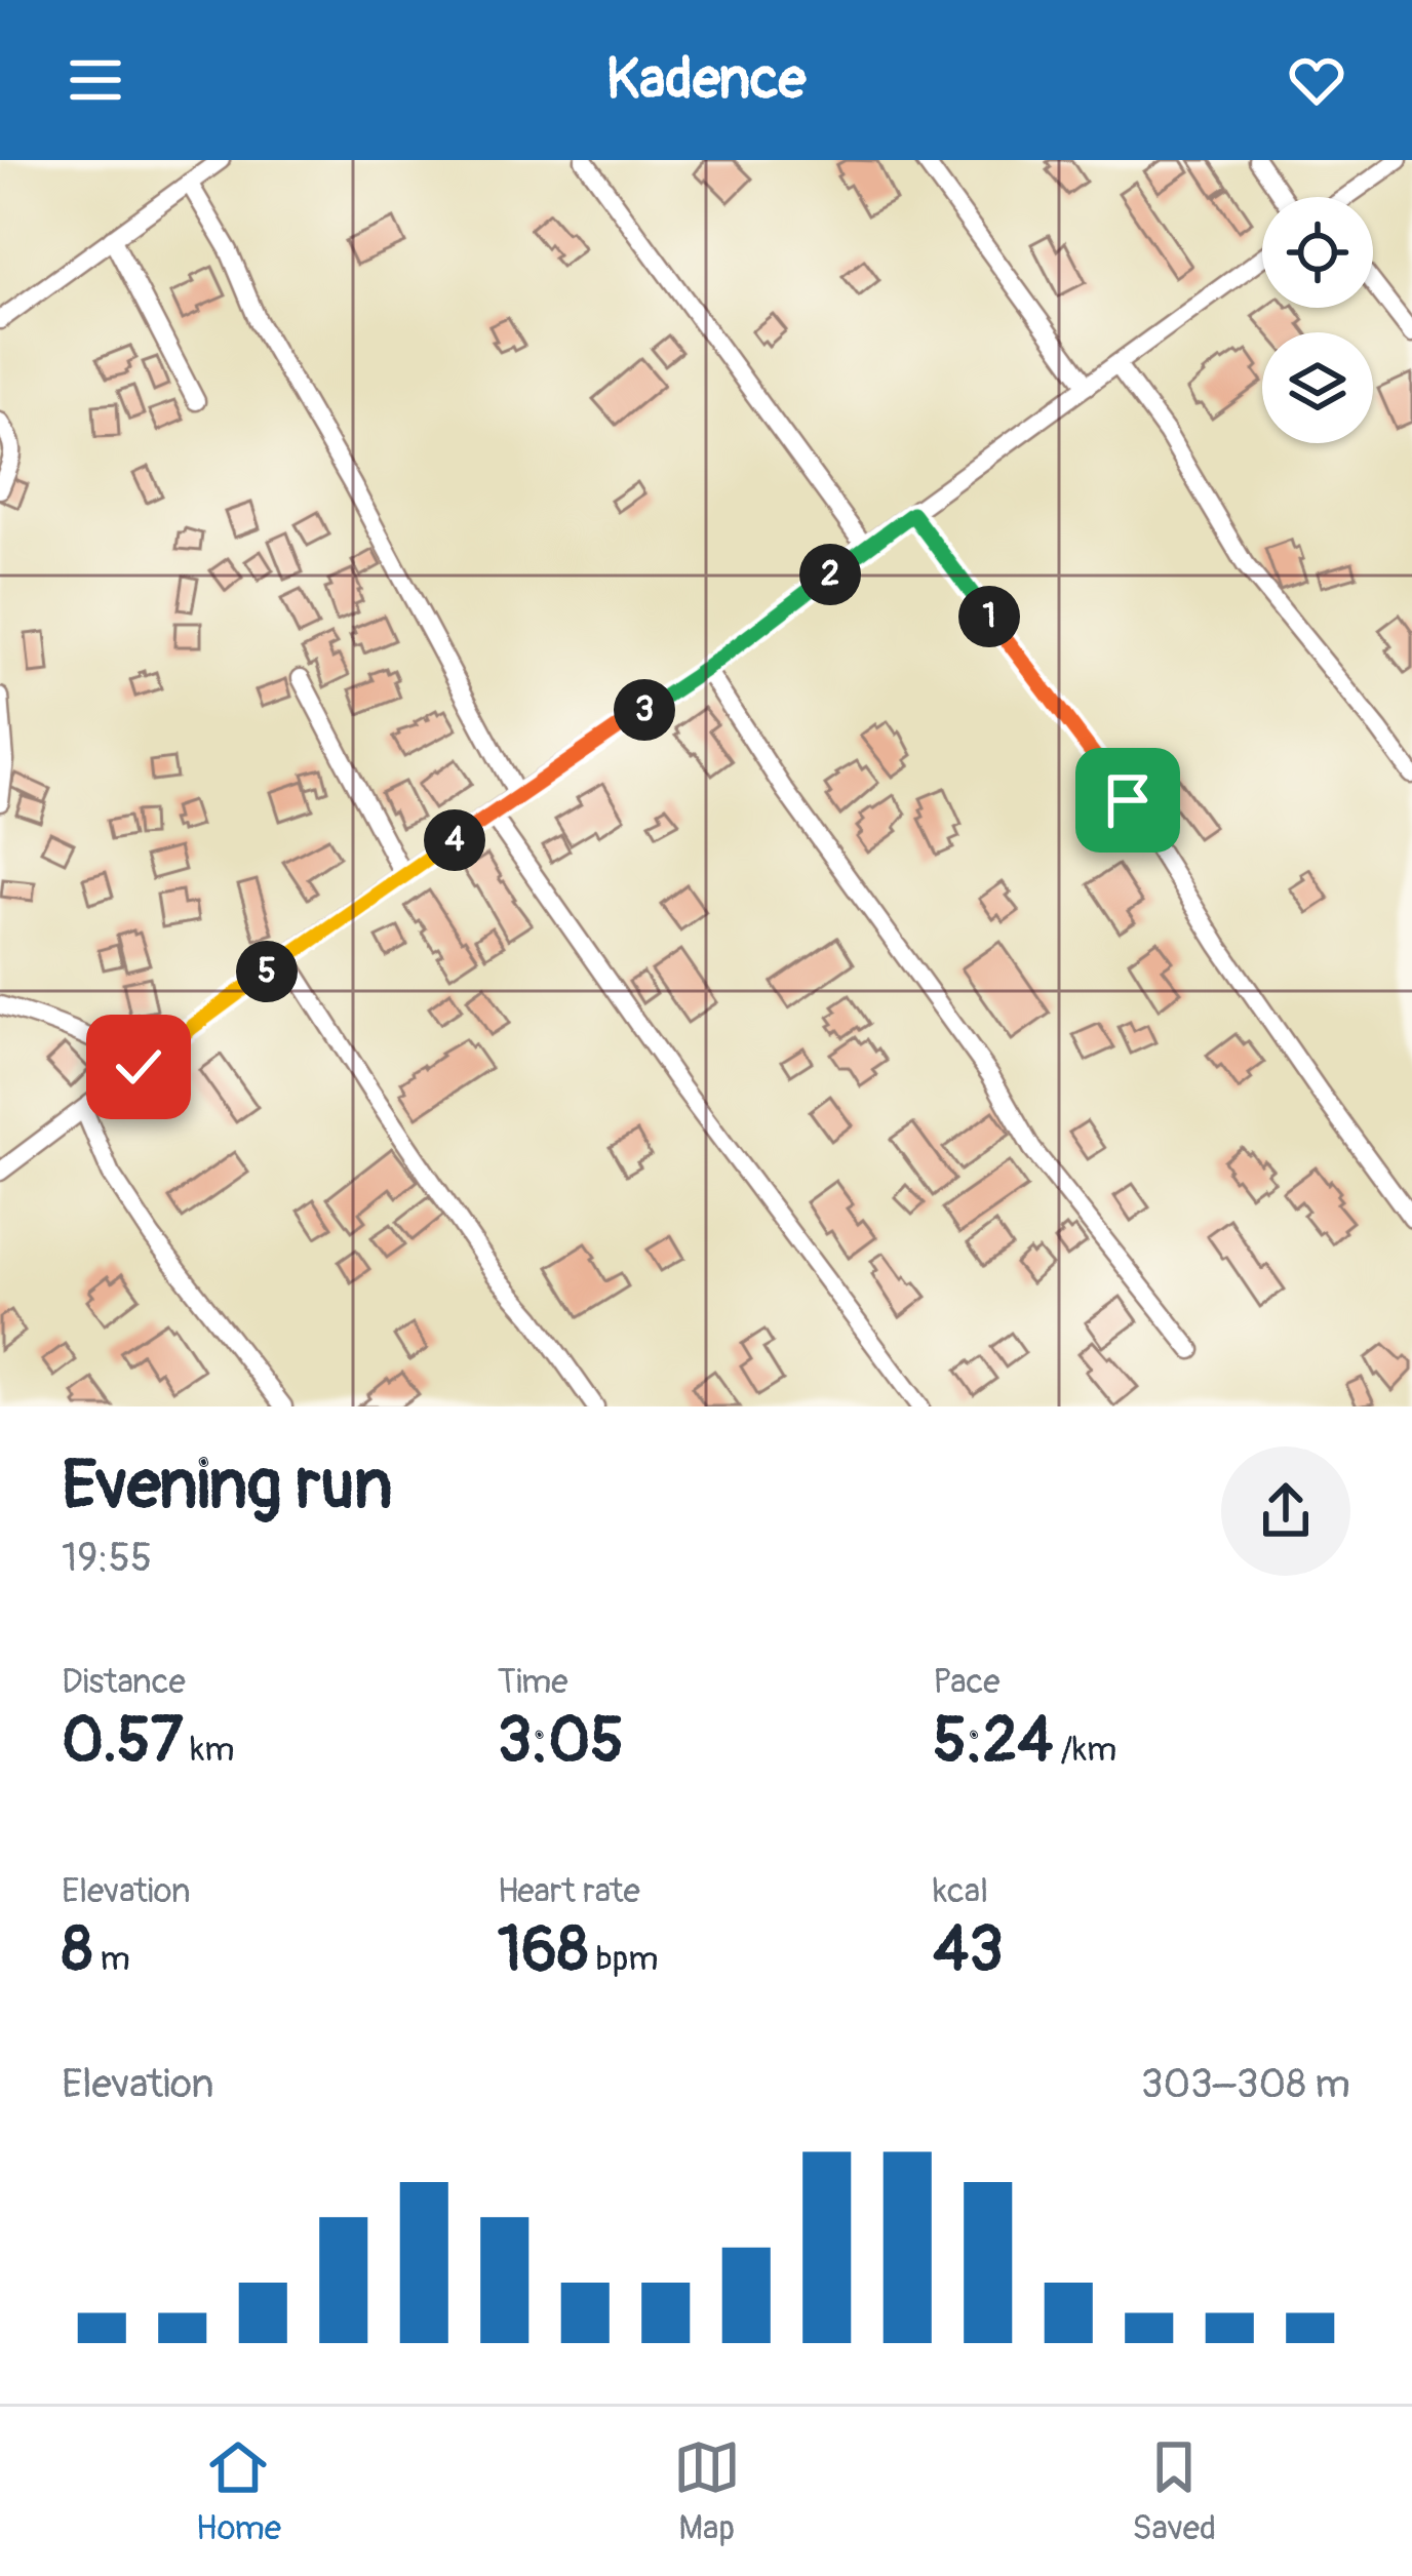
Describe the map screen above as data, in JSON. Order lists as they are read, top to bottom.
{
  "page": {
    "header": "Kadence",
    "pins": [
      "2",
      "1",
      "3",
      "4",
      "5"
    ],
    "heading": ["Evening run", "19:55"],
    "stats": [
      ["Distance", "0.57 km"],
      ["Time", "3:05"],
      ["Pace", "5:24 /km"],
      ["Elevation", "8 m"],
      ["Heart rate", "168 bpm"],
      ["kcal", "43"]
    ],
    "chart": ["Elevation", "303–308 m"],
    "tabs": ["Home", "Map", "Saved"]
  }
}
